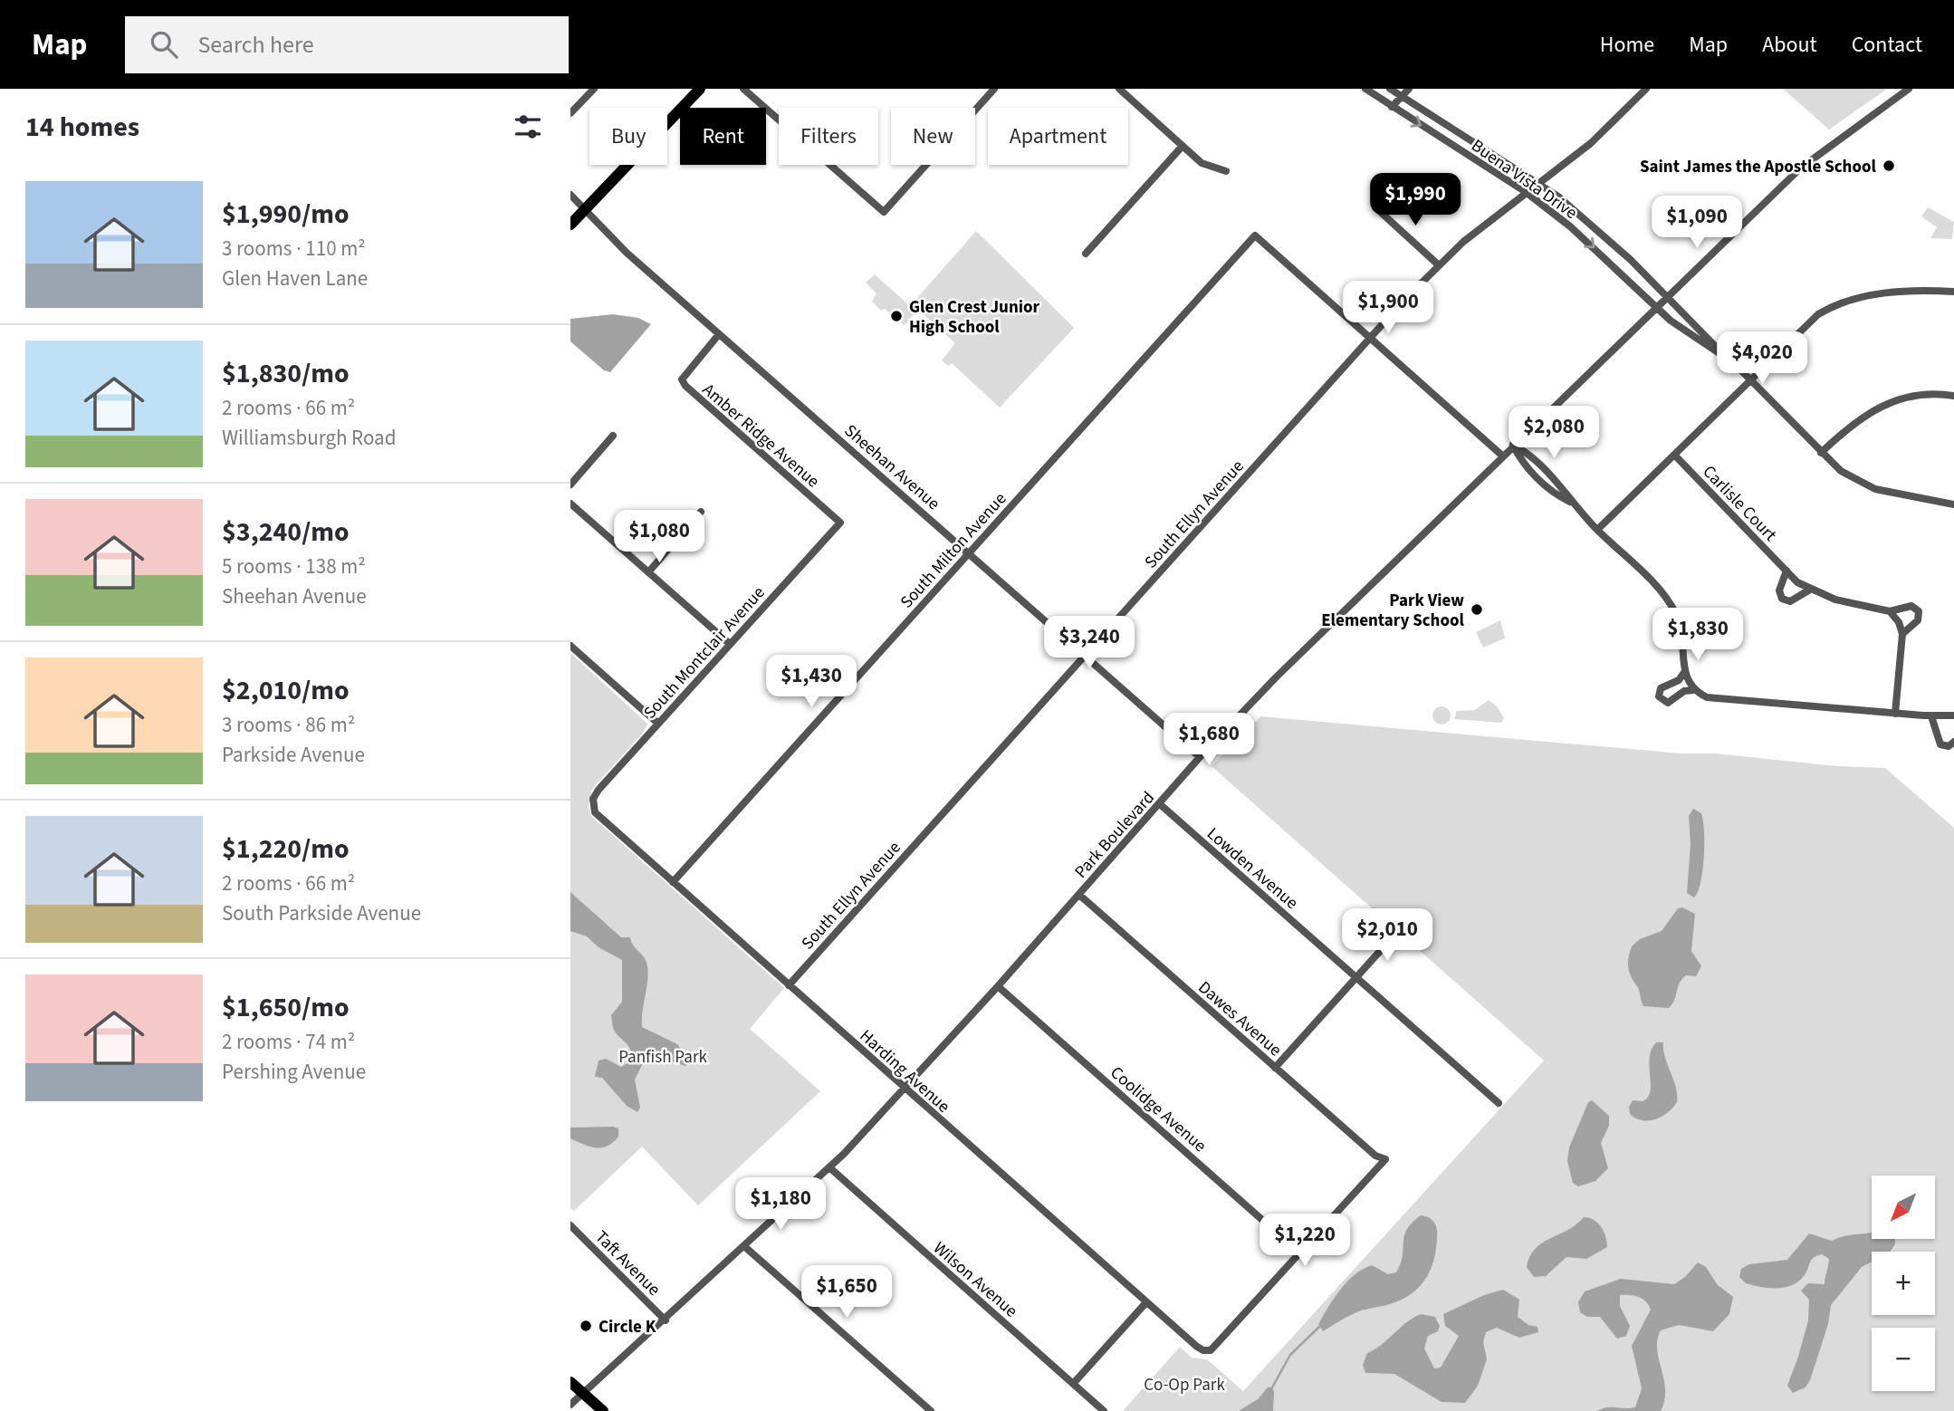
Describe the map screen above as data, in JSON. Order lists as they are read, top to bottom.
{
  "streets": {
    "street": [
      "Buena Vista Drive",
      "Amber Ridge Avenue",
      "Sheehan Avenue",
      "Carlisle Court",
      "South Ellyn Avenue",
      "South Milton Avenue",
      "South Montclair Avenue",
      "Park Boulevard",
      "Lowden Avenue",
      "Dawes Avenue",
      "Harding Avenue",
      "Coolidge Avenue",
      "Taft Avenue",
      "Wilson Avenue"
    ]
  },
  "crossings": [
    ["Buena Vista Drive", "South Ellyn Avenue"],
    ["Buena Vista Drive", "Park Boulevard"],
    ["Amber Ridge Avenue", "Sheehan Avenue"],
    ["Amber Ridge Avenue", "South Montclair Avenue"],
    ["Sheehan Avenue", "South Ellyn Avenue"],
    ["Sheehan Avenue", "South Milton Avenue"],
    ["Sheehan Avenue", "Park Boulevard"],
    ["South Ellyn Avenue", "South Milton Avenue"],
    ["South Ellyn Avenue", "Harding Avenue"],
    ["South Milton Avenue", "Harding Avenue"],
    ["South Montclair Avenue", "Harding Avenue"],
    ["Park Boulevard", "Lowden Avenue"],
    ["Park Boulevard", "Dawes Avenue"],
    ["Park Boulevard", "Harding Avenue"],
    ["Park Boulevard", "Coolidge Avenue"],
    ["Park Boulevard", "Taft Avenue"],
    ["Park Boulevard", "Wilson Avenue"],
    ["Dawes Avenue", "Harding Avenue"],
    ["Dawes Avenue", "Coolidge Avenue"],
    ["Harding Avenue", "Coolidge Avenue"]
  ],
  "parks": ["Panfish Park", "Co-Op Park"],
  "places": [
    "Saint James the Apostle School",
    "Glen Crest Junior High School",
    "Park View Elementary School",
    "Circle K"
  ],
  "north": "bottom left",
  "page": {
    "header": "Map",
    "search": "Search here",
    "nav": [
      "Home",
      "Map",
      "About",
      "Contact"
    ],
    "heading": "14 homes",
    "chip": [
      "Buy",
      "Rent",
      "Filters",
      "New",
      "Apartment"
    ],
    "list": [
      {
        "name": "$1,990/mo",
        "note": "3 rooms · 110 m² · Glen Haven Lane"
      },
      {
        "name": "$1,830/mo",
        "note": "2 rooms · 66 m² · Williamsburgh Road"
      },
      {
        "name": "$3,240/mo",
        "note": "5 rooms · 138 m² · Sheehan Avenue"
      },
      {
        "name": "$2,010/mo",
        "note": "3 rooms · 86 m² · Parkside Avenue"
      },
      {
        "name": "$1,220/mo",
        "note": "2 rooms · 66 m² · South Parkside Avenue"
      },
      {
        "name": "$1,650/mo",
        "note": "2 rooms · 74 m² · Pershing Avenue"
      }
    ],
    "price": [
      "$1,990",
      "$1,090",
      "$1,900",
      "$4,020",
      "$2,080",
      "$1,080",
      "$1,830",
      "$3,240",
      "$1,430",
      "$1,680",
      "$2,010",
      "$1,180",
      "$1,220",
      "$1,650"
    ],
    "map_buttons": ["+", "−"]
  }
}
